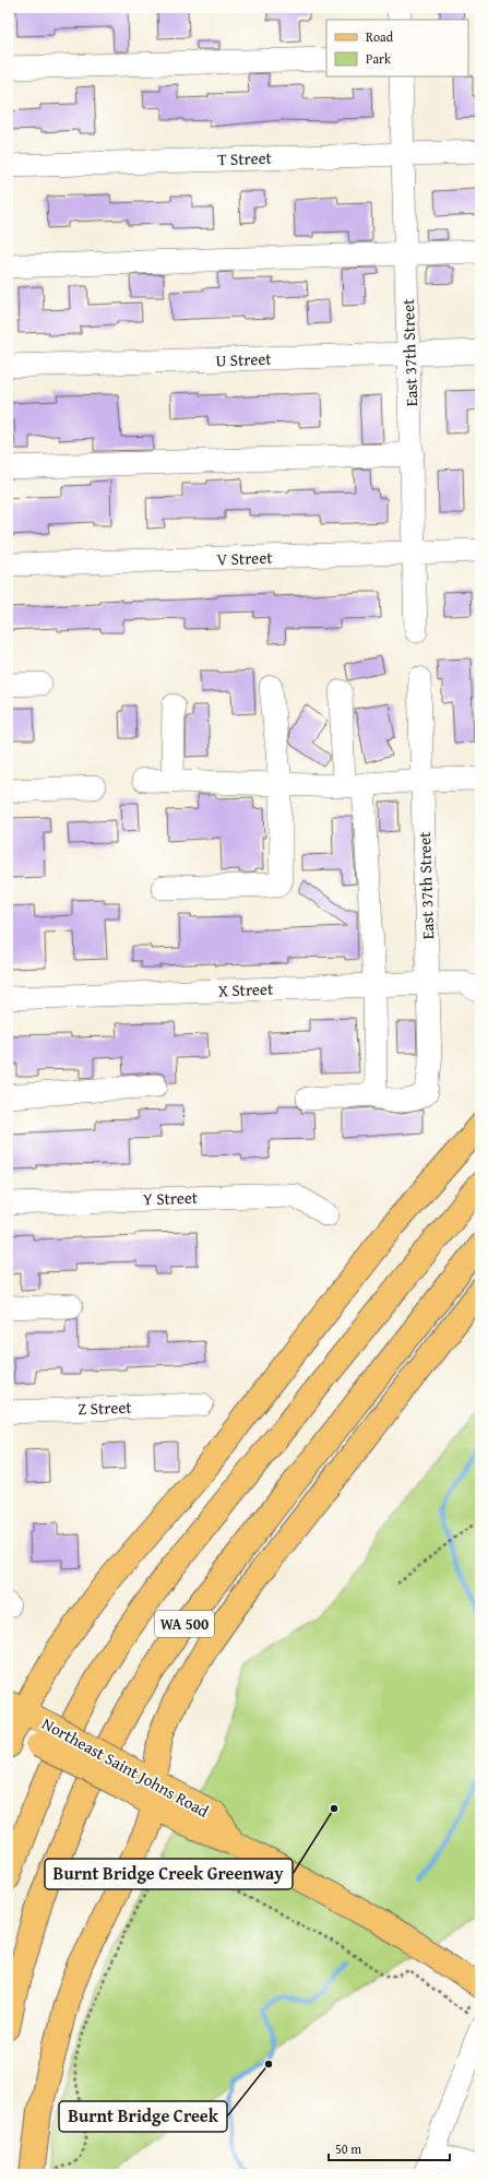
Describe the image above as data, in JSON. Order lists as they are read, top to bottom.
{
  "streets": {
    "main road": ["WA 500", "Northeast Saint Johns Road"],
    "street": [
      "T Street",
      "East 37th Street",
      "U Street",
      "V Street",
      "X Street",
      "Y Street",
      "Z Street"
    ]
  },
  "crossings": [
    ["T Street", "East 37th Street"],
    ["East 37th Street", "U Street"],
    ["East 37th Street", "V Street"],
    ["East 37th Street", "X Street"]
  ],
  "places": ["Burnt Bridge Creek Greenway", "Burnt Bridge Creek"],
  "legend": ["Road", "Park"],
  "scale_bar": "50 m"
}
